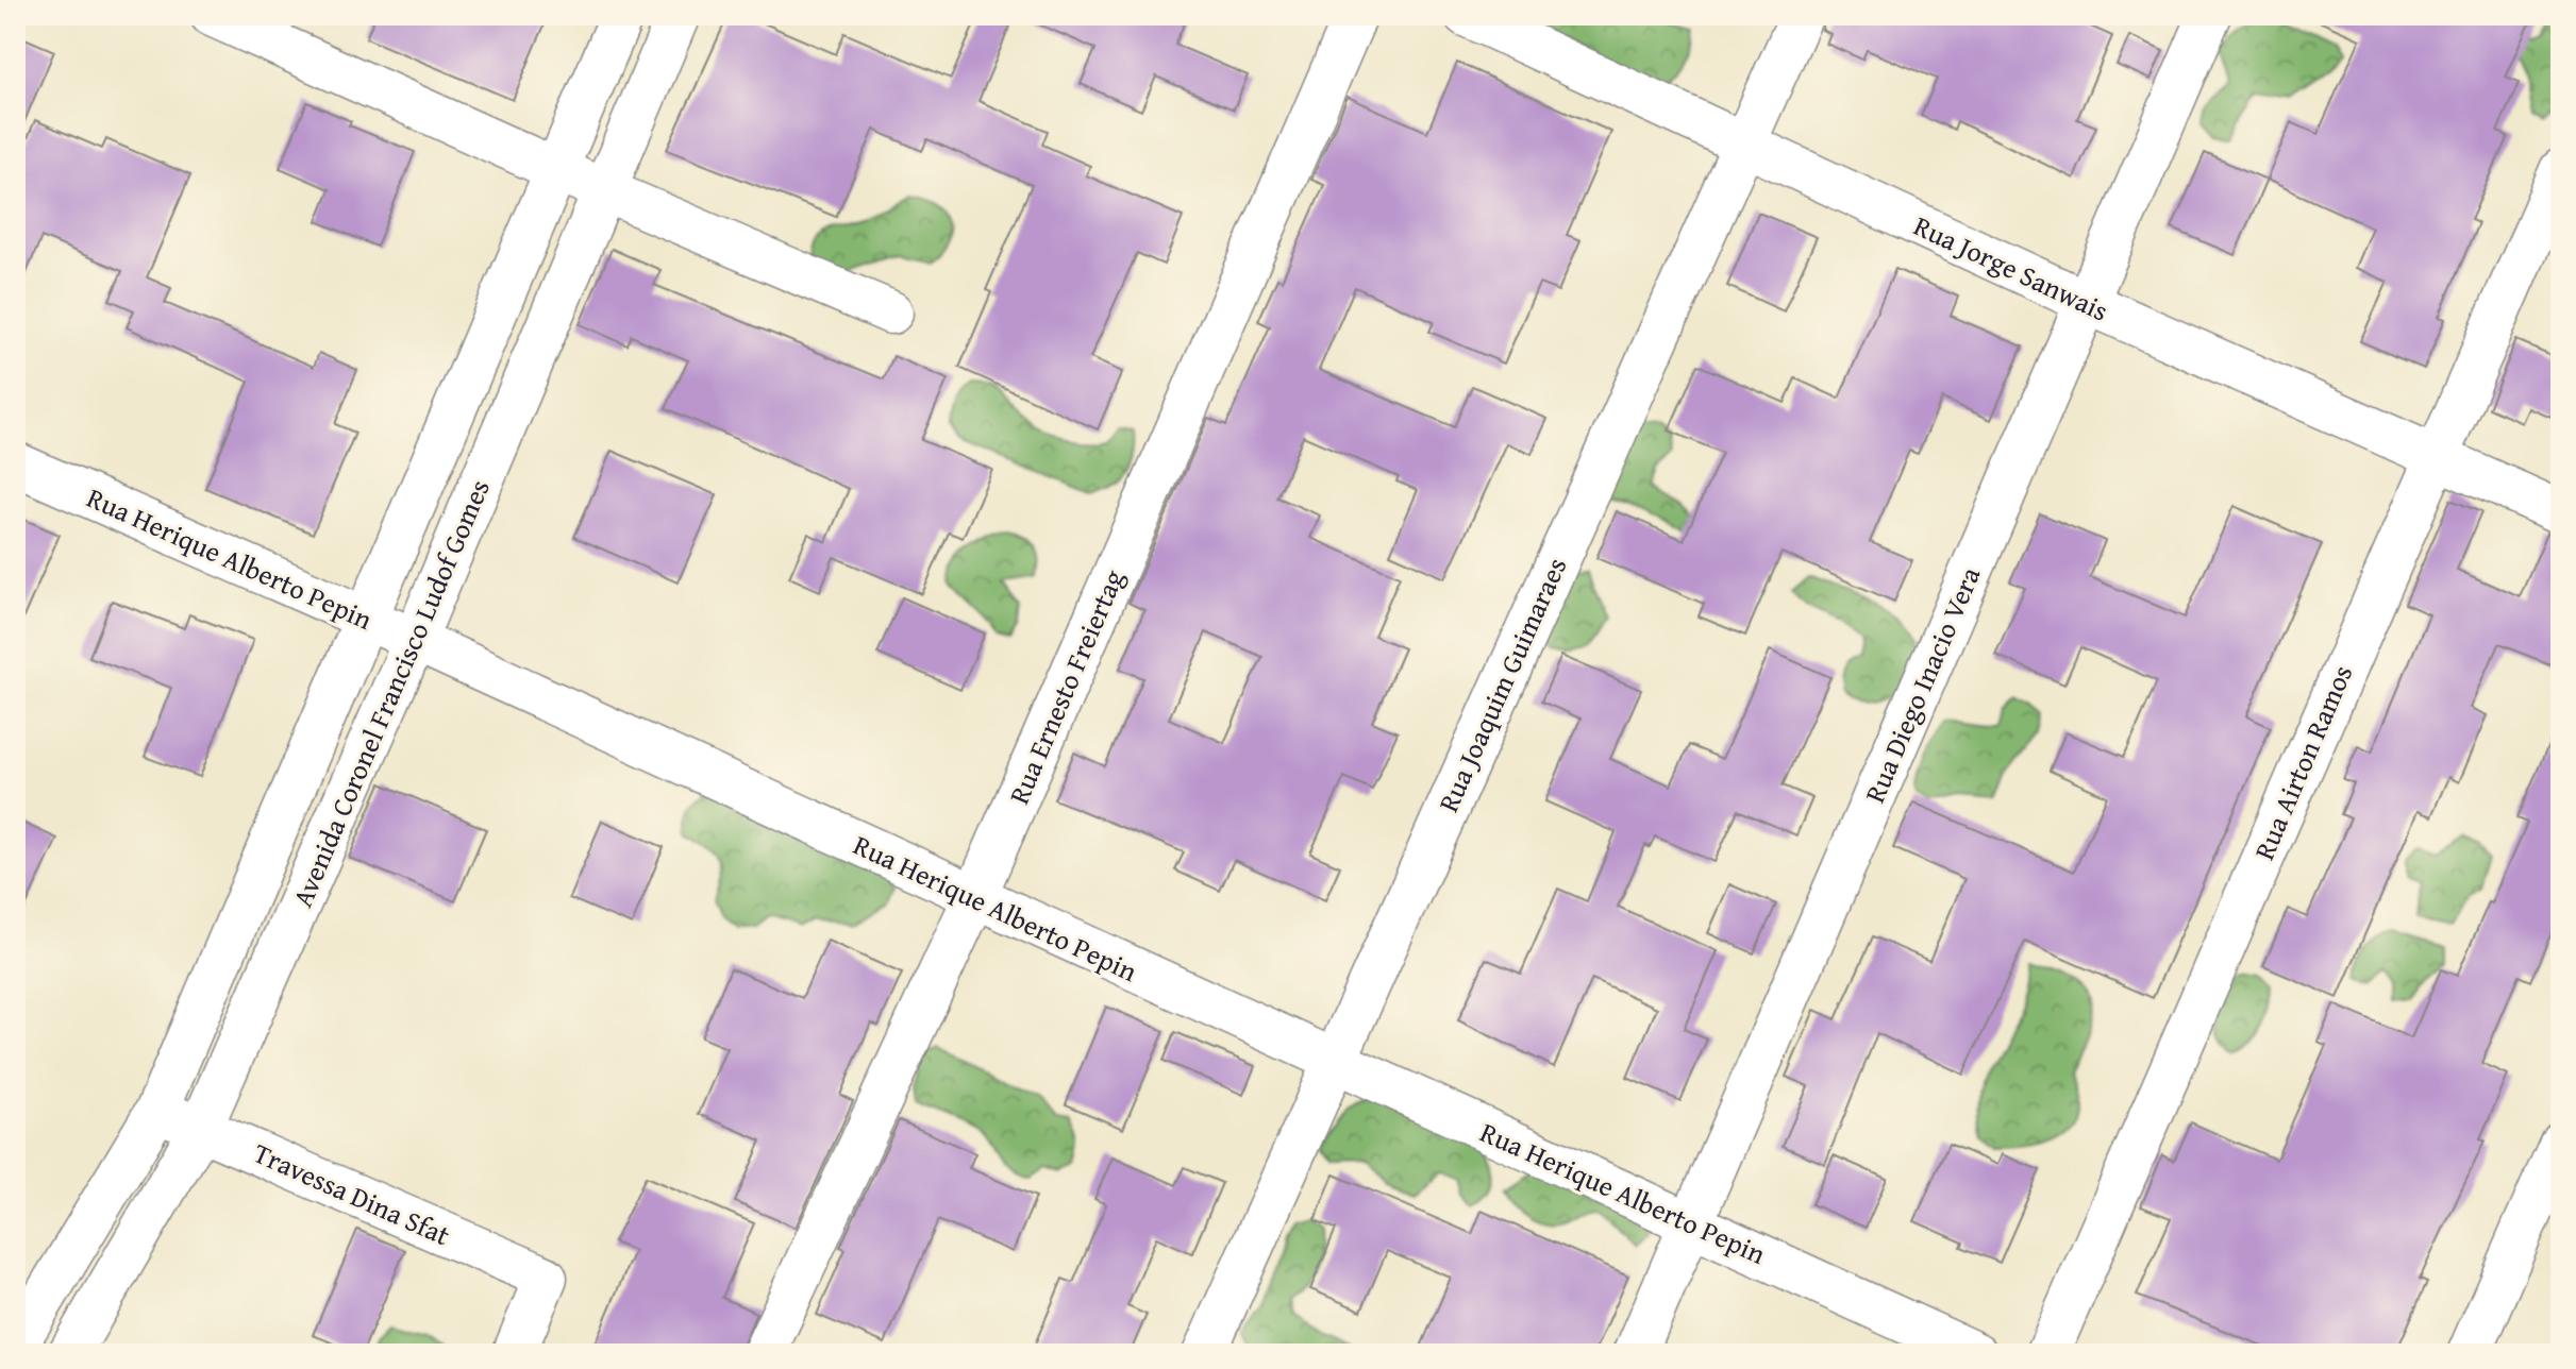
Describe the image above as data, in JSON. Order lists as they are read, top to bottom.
{
  "streets": {
    "street": [
      "Rua Jorge Sanwais",
      "Rua Herique Alberto Pepin",
      "Rua Joaquim Guimaraes",
      "Rua Diego Inacio Vera",
      "Rua Ernesto Freiertag",
      "Avenida Coronel Francisco Ludof Gomes",
      "Rua Airton Ramos",
      "Travessa Dina Sfat"
    ]
  },
  "crossings": [
    ["Rua Jorge Sanwais", "Rua Joaquim Guimaraes"],
    ["Rua Jorge Sanwais", "Rua Diego Inacio Vera"],
    ["Rua Jorge Sanwais", "Rua Airton Ramos"],
    ["Rua Herique Alberto Pepin", "Rua Joaquim Guimaraes"],
    ["Rua Herique Alberto Pepin", "Rua Diego Inacio Vera"],
    ["Rua Herique Alberto Pepin", "Rua Ernesto Freiertag"],
    ["Rua Herique Alberto Pepin", "Avenida Coronel Francisco Ludof Gomes"],
    ["Avenida Coronel Francisco Ludof Gomes", "Travessa Dina Sfat"]
  ]
}
